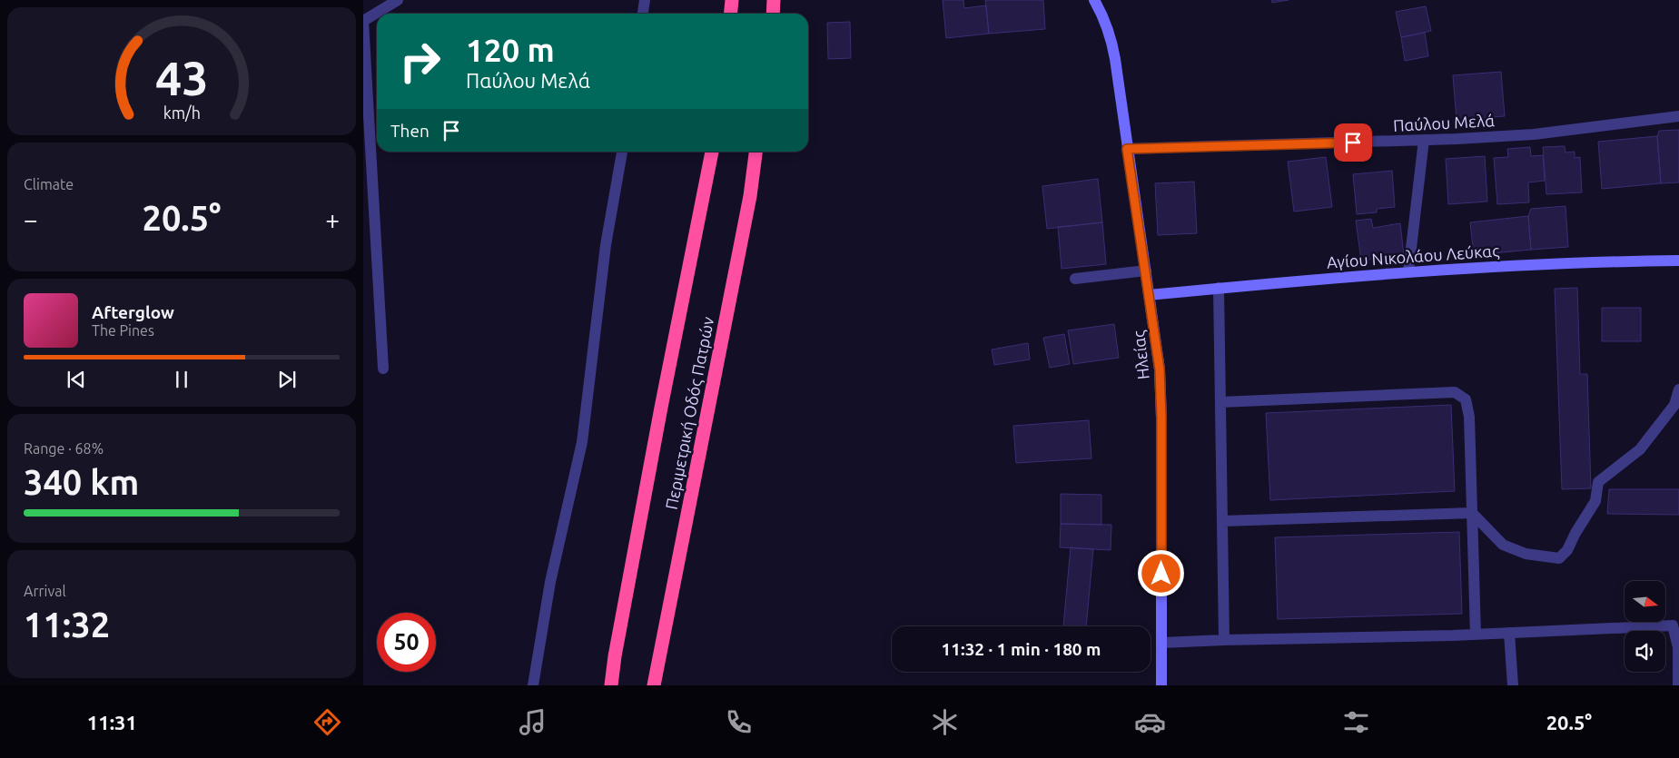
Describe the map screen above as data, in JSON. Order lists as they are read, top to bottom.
{
  "streets": {
    "highway": ["Περιμετρική Οδός Πατρών"],
    "main road": ["Αγίου Νικολάου Λεύκας", "Ηλείας"],
    "street": ["Παύλου Μελά"]
  },
  "crossings": [
    ["Παύλου Μελά", "Ηλείας"],
    ["Αγίου Νικολάου Λεύκας", "Ηλείας"]
  ],
  "north": "right",
  "page": {
    "turn": ["120 m", "Παύλου Μελά"],
    "then": "Then",
    "tile": [
      "Climate",
      ["Range · 68%", "340 km"],
      ["Arrival", "11:32"]
    ],
    "heat": ["−", "20.5°", "+"],
    "song": ["Afterglow", "The Pines"],
    "limit": "50",
    "trip": "11:32 · 1 min · 180 m",
    "tabs": ["11:31", "20.5°"],
    "gauge": ["43", "km/h"]
  }
}
